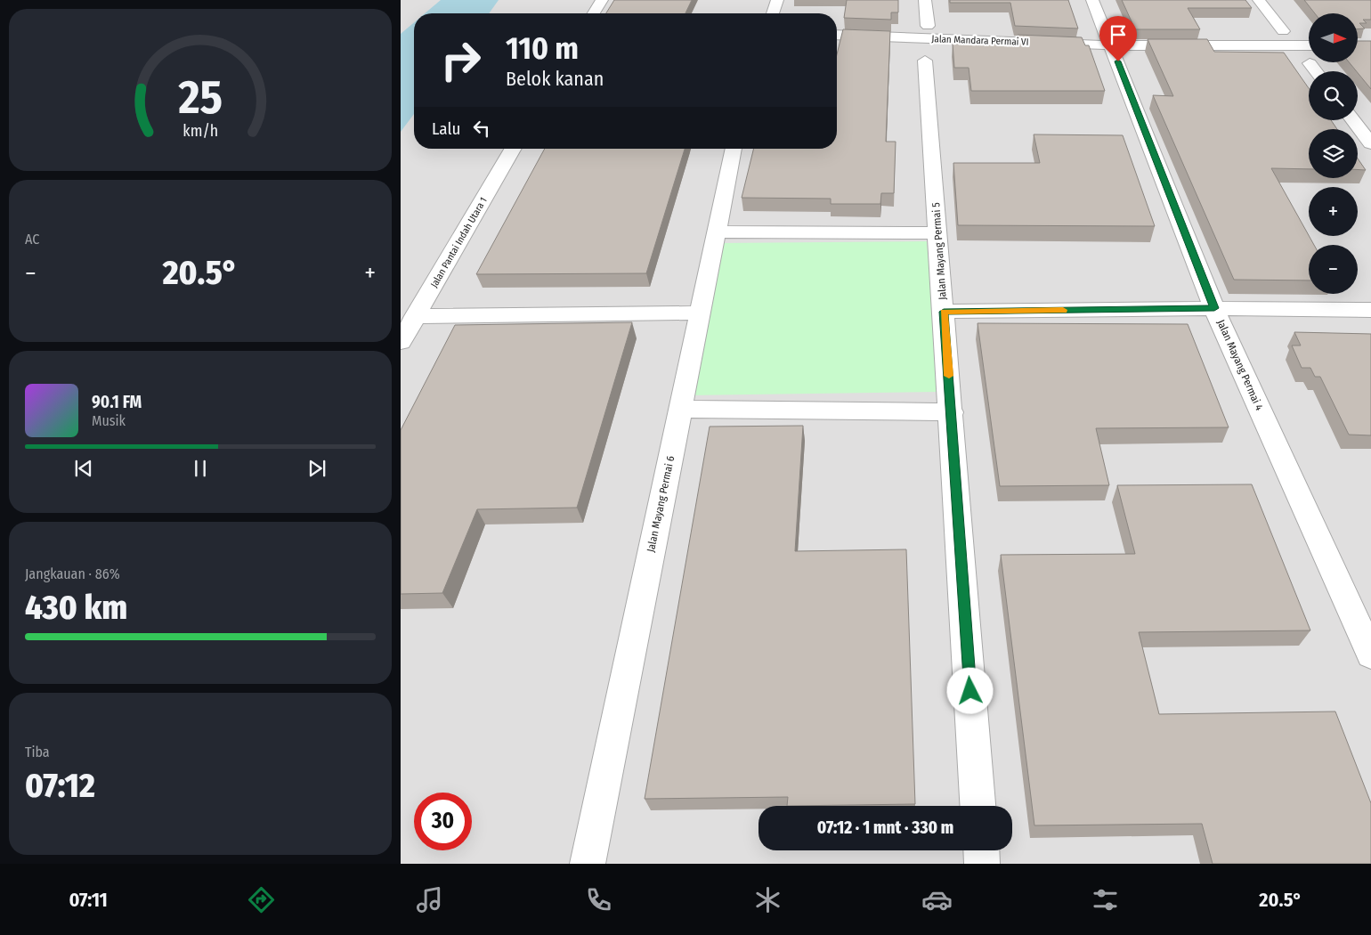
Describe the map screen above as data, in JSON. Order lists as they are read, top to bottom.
{
  "streets": {
    "street": [
      "Jalan Mandara Permai VI",
      "Jalan Pantai Indah Utara 1",
      "Jalan Mayang Permai 5",
      "Jalan Mayang Permai 4",
      "Jalan Mayang Permai 6"
    ]
  },
  "crossings": [
    ["Jalan Mandara Permai VI", "Jalan Mayang Permai 4"]
  ],
  "north": "right",
  "page": {
    "map_buttons": ["+", "−"],
    "turn": ["110 m", "Belok kanan"],
    "then": "Lalu",
    "tile": [
      "AC",
      ["Jangkauan · 86%", "430 km"],
      ["Tiba", "07:12"]
    ],
    "heat": ["−", "20.5°", "+"],
    "song": ["90.1 FM", "Musik"],
    "limit": "30",
    "trip": "07:12 · 1 mnt · 330 m",
    "tabs": ["07:11", "20.5°"],
    "gauge": ["25", "km/h"]
  }
}
